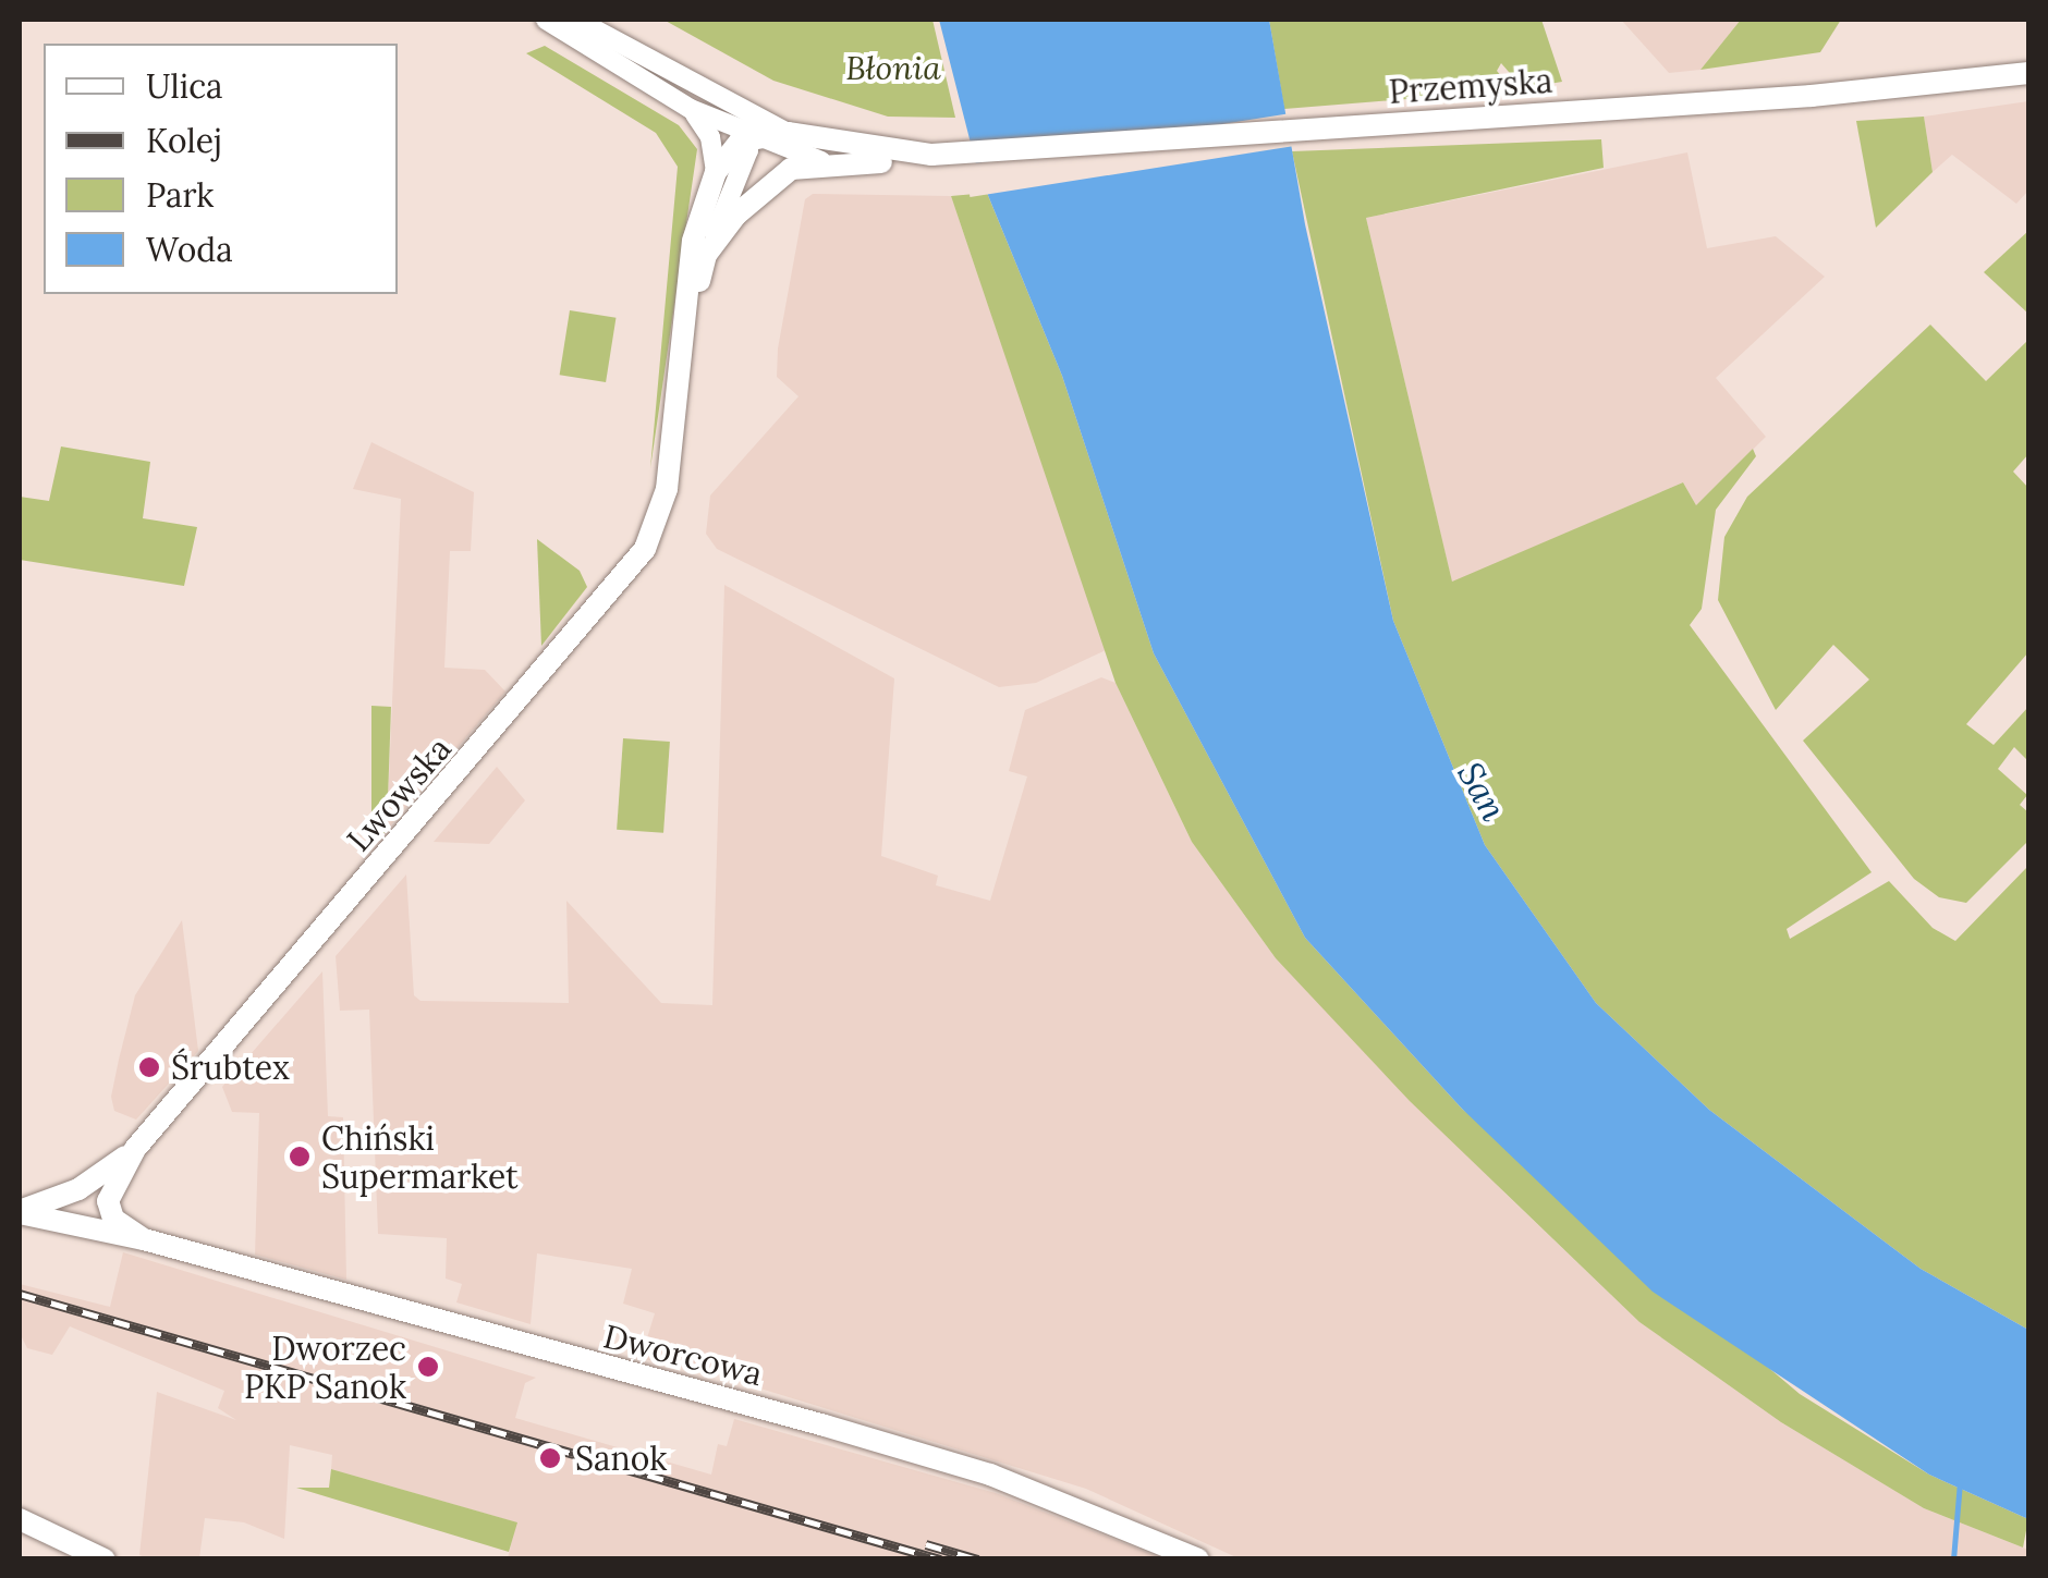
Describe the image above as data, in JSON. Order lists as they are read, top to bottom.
{
  "streets": {
    "main road": ["Przemyska", "Lwowska", "Dworcowa"]
  },
  "crossings": [
    ["Przemyska", "Lwowska"],
    ["Lwowska", "Dworcowa"]
  ],
  "water": ["San"],
  "parks": ["Błonia"],
  "places": [
    "Śrubtex",
    "Chiński Supermarket",
    "Dworzec PKP Sanok",
    "Sanok"
  ],
  "legend": [
    "Ulica",
    "Kolej",
    "Park",
    "Woda"
  ]
}
